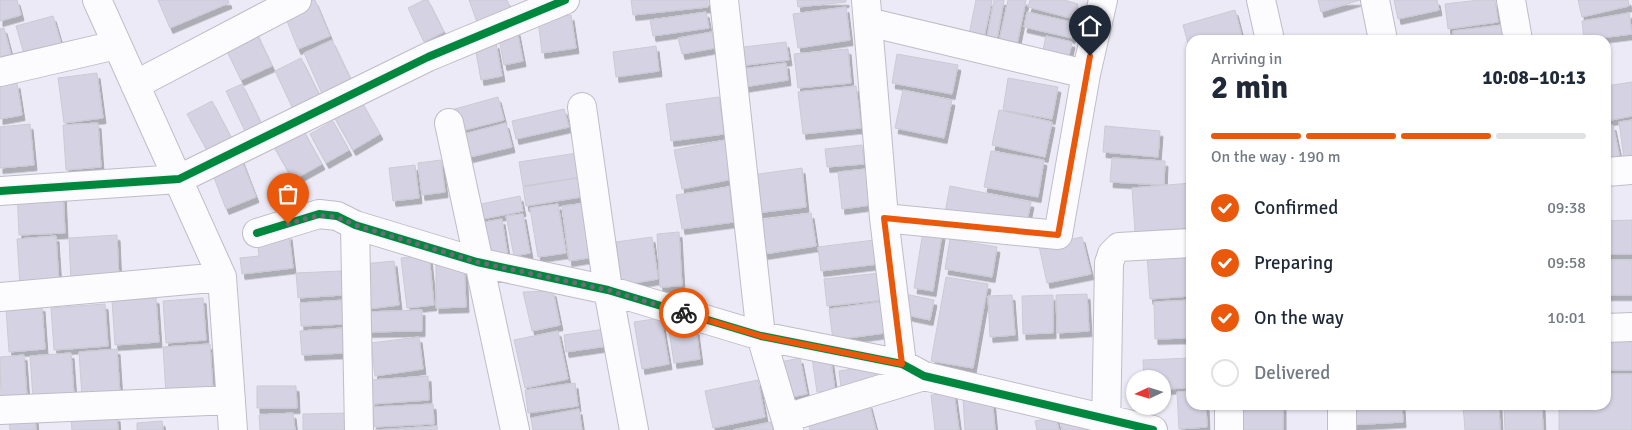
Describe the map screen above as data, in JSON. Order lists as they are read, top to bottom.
{
  "north": "left",
  "page": {
    "heading": ["2 min", "Arriving in", "10:08–10:13"],
    "bar": "On the way · 190 m",
    "list": [
      ["Confirmed", "09:38"],
      ["Preparing", "09:58"],
      ["On the way", "10:01"],
      "Delivered"
    ]
  }
}
